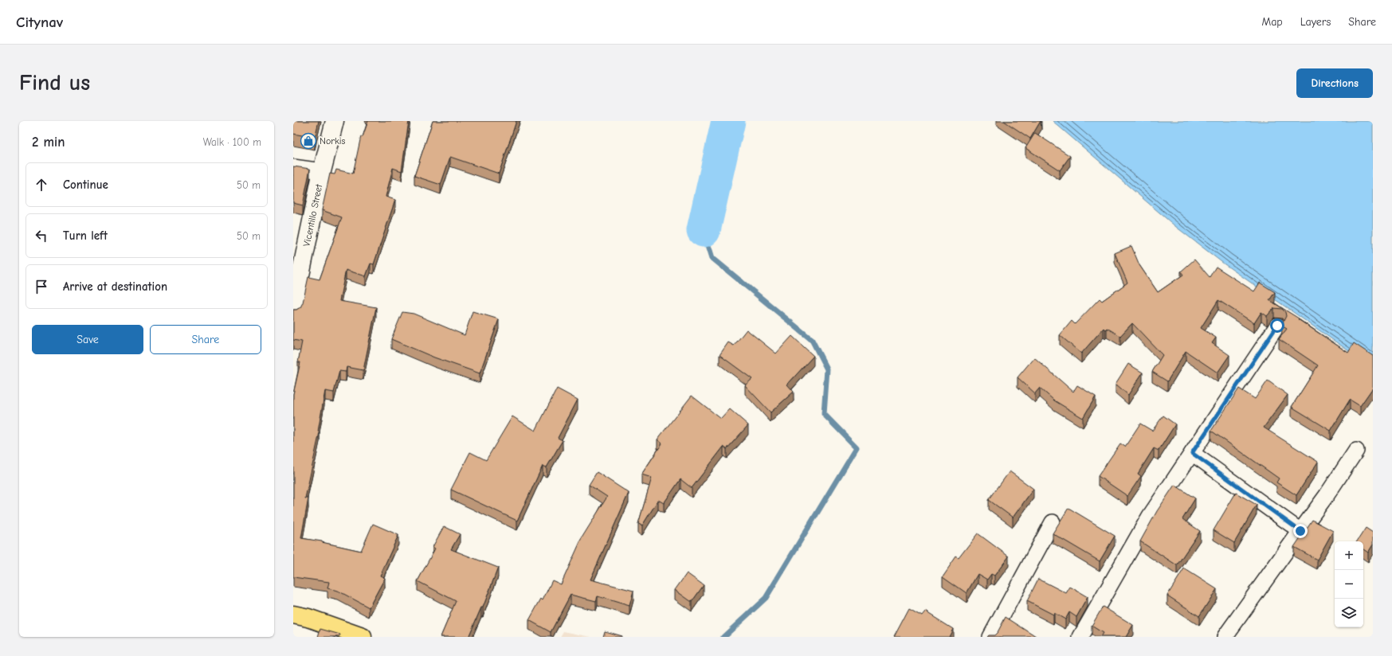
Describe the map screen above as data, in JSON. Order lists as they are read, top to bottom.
{
  "streets": {
    "street": ["Vicentillo Street"]
  },
  "places": {
    "shop": ["Norkis"]
  },
  "page": {
    "header": "Citynav",
    "nav": ["Map", "Layers", "Share"],
    "buttons": [
      "Directions",
      ["Save", "Share"]
    ],
    "title": "Find us",
    "heading": ["2 min", "Walk · 100 m"],
    "list": [
      ["Continue", "50 m"],
      ["Turn left", "50 m"],
      "Arrive at destination"
    ],
    "map_buttons": ["+", "−"]
  }
}
